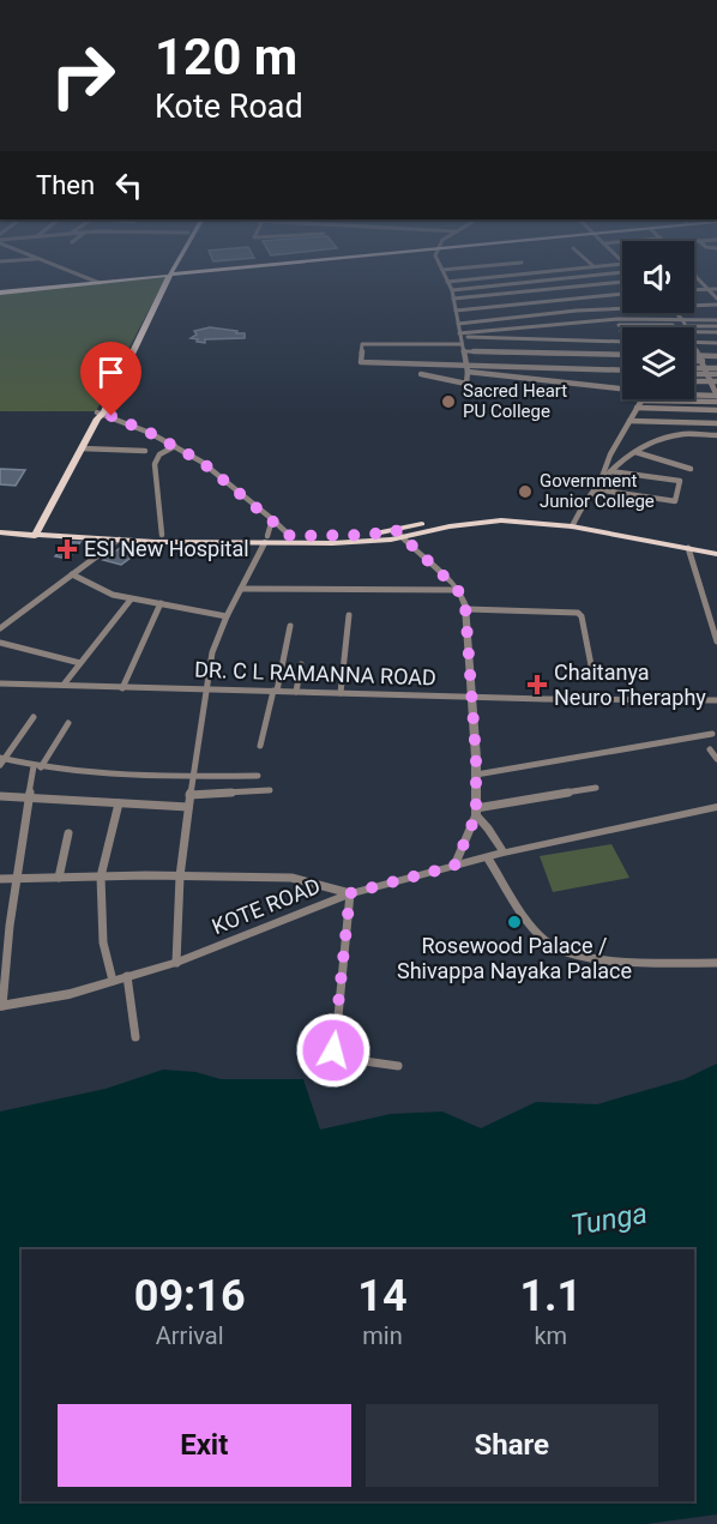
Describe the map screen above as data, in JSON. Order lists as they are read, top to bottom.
{
  "streets": {
    "street": ["DR. C L RAMANNA ROAD", "KOTE ROAD"]
  },
  "water": ["Tunga"],
  "places": {
    "other": ["Sacred Heart PU College", "Government Junior College", "Rosewood Palace / Shivappa Nayaka Palace"],
    "health": ["ESI New Hospital", "Chaitanya Neuro Theraphy"]
  },
  "page": {
    "turn": ["120 m", "Kote Road"],
    "then": "Then",
    "eta": [
      "09:16",
      "Arrival",
      "14",
      "min",
      "1.1",
      "km"
    ],
    "buttons": ["Exit", "Share"]
  }
}
